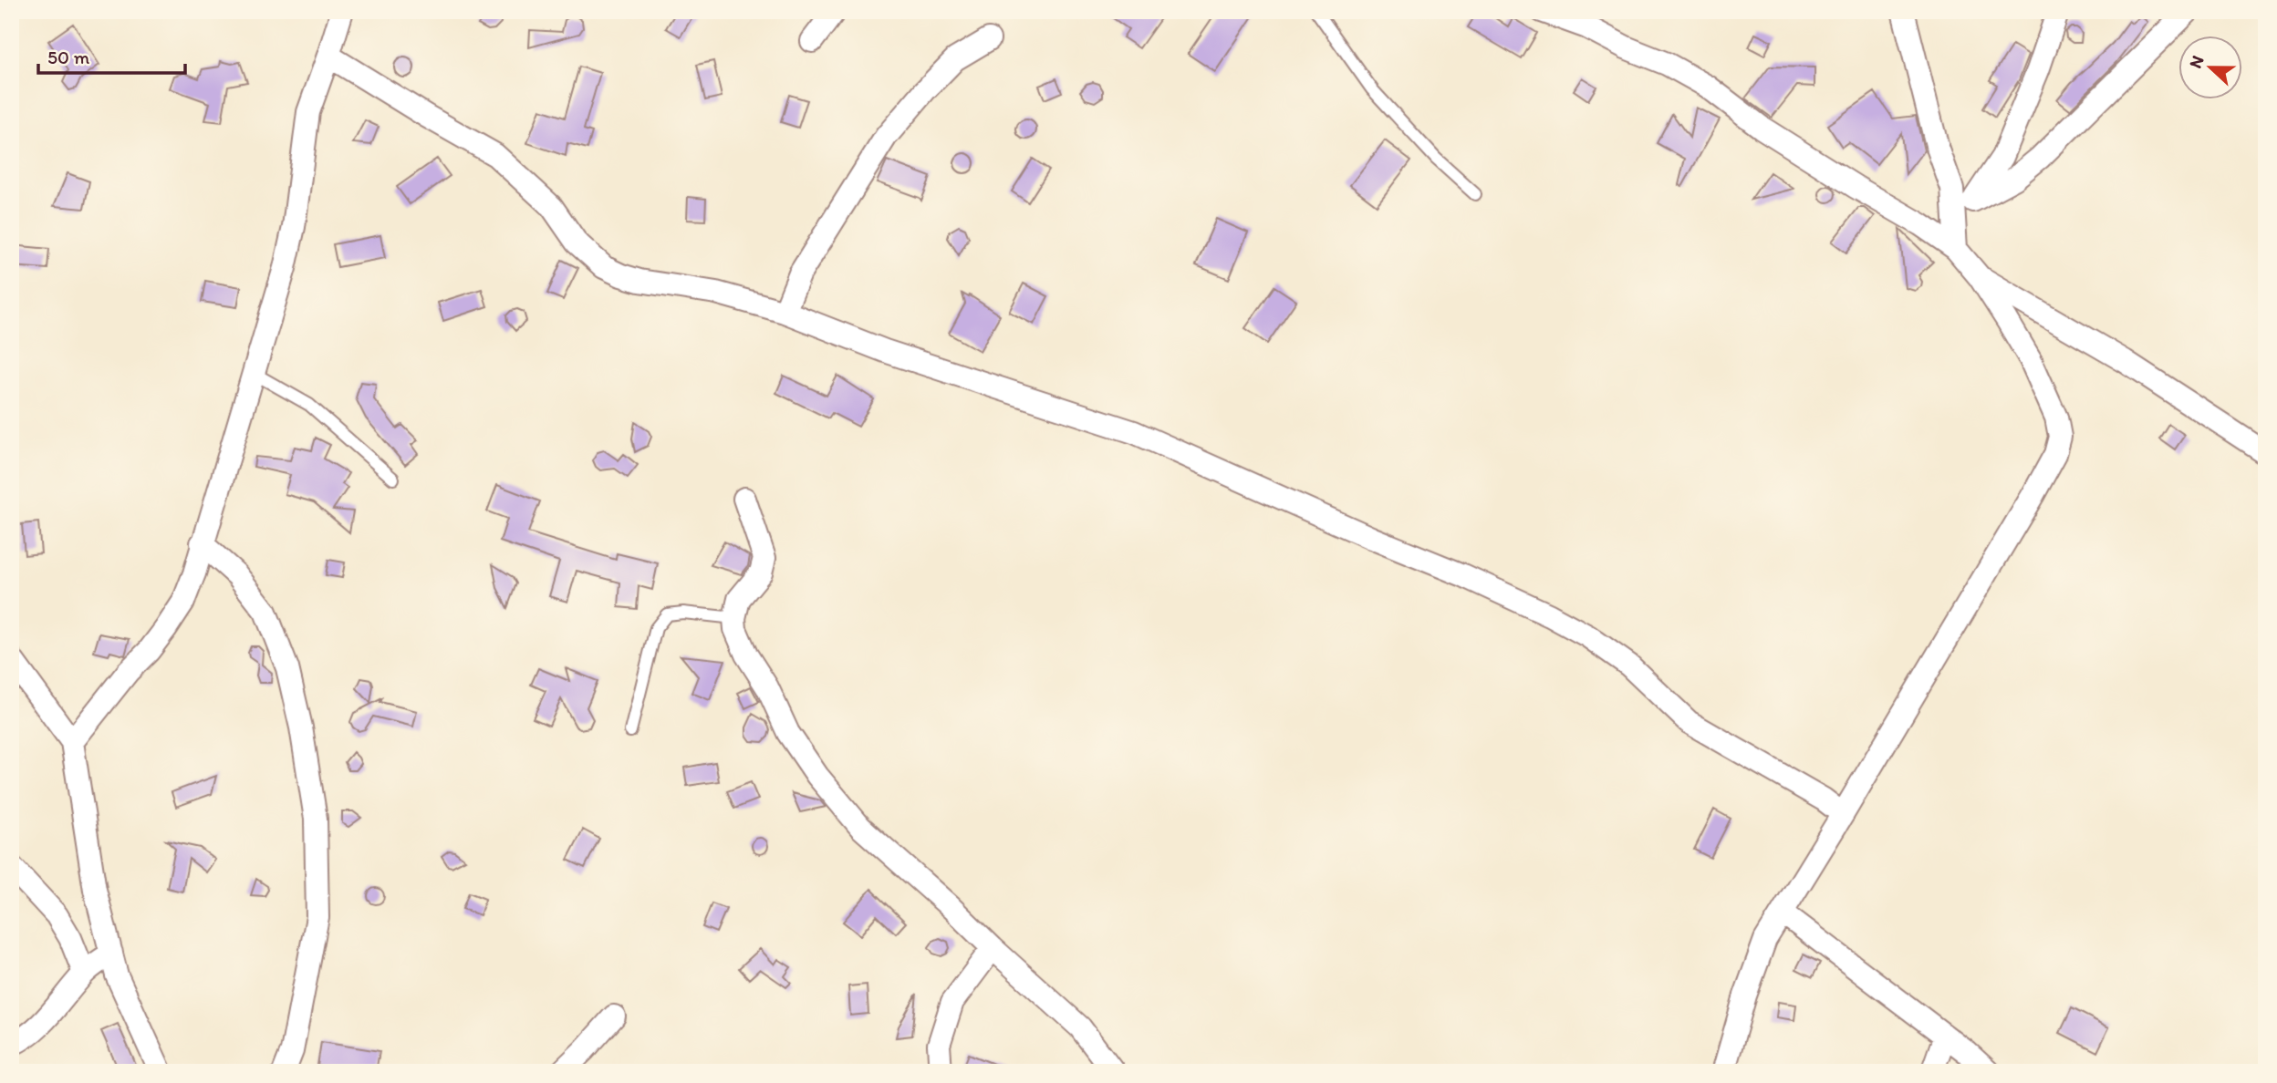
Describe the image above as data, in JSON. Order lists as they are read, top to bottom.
{
  "scale_bar": "50 m",
  "north": "left"
}
